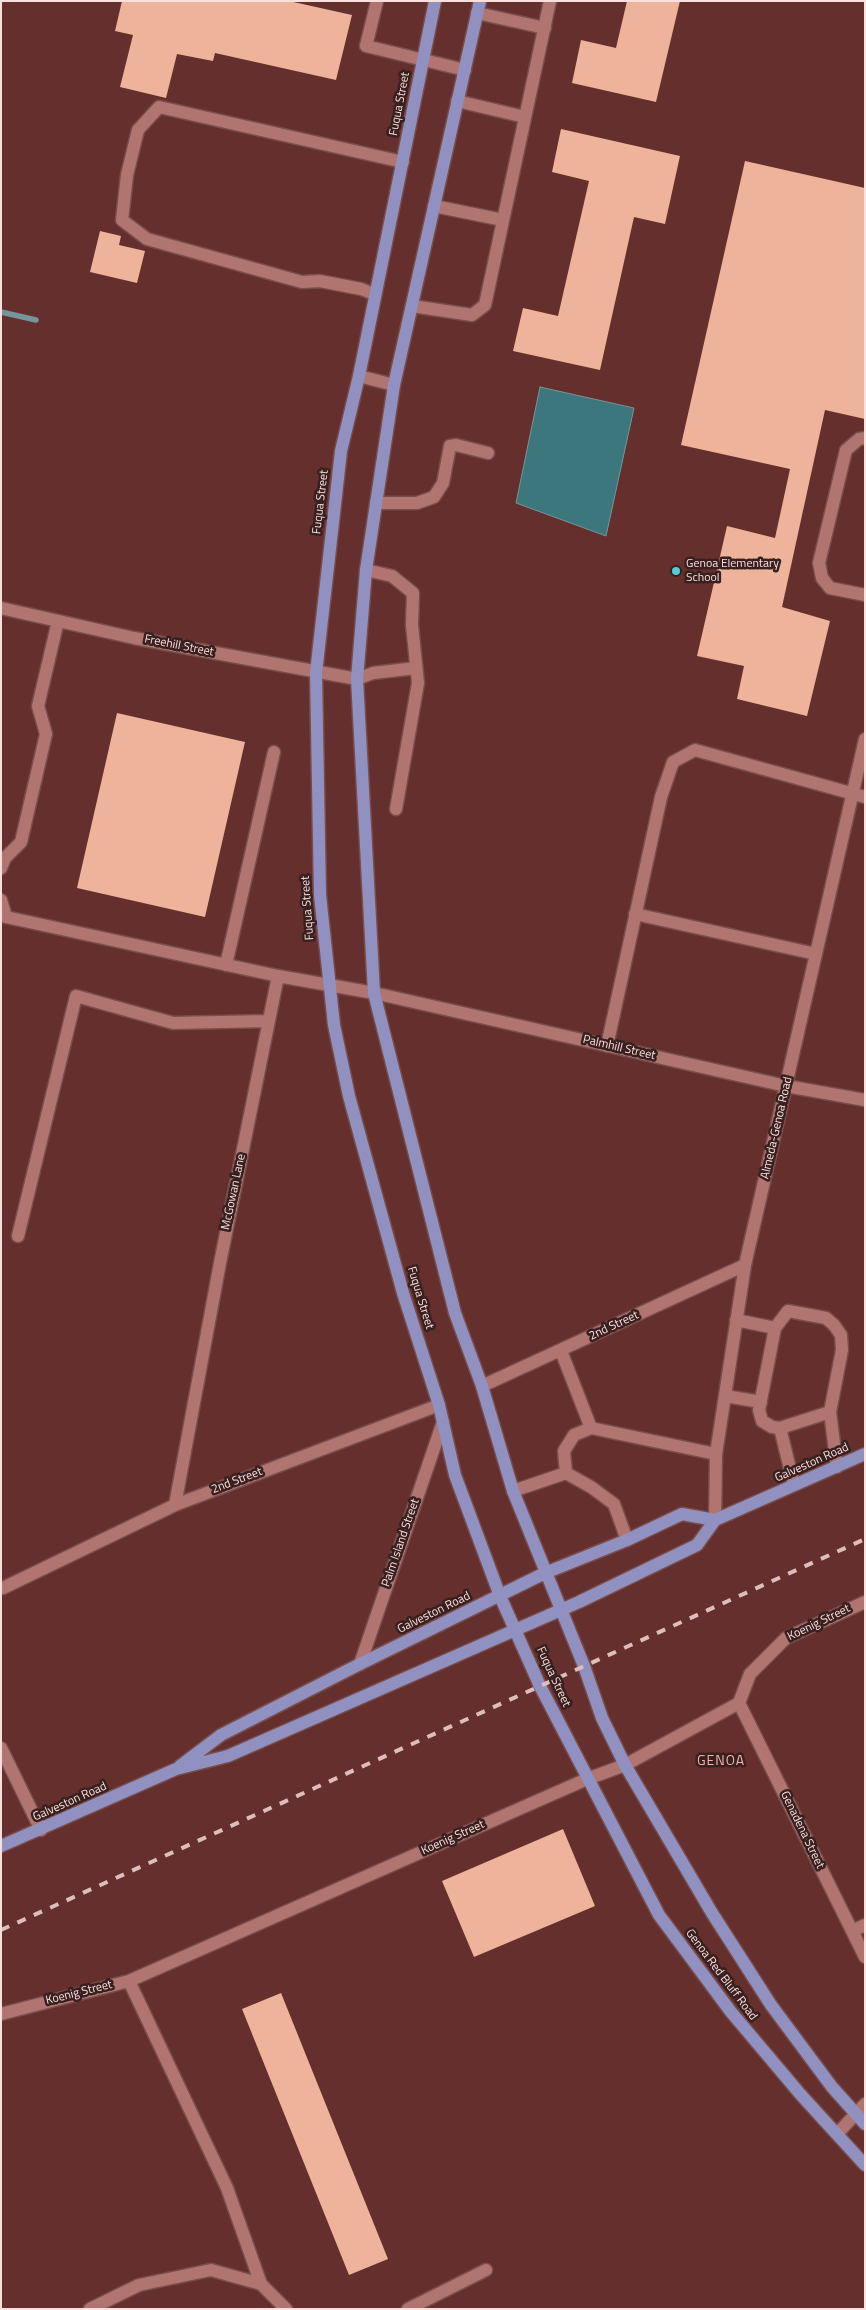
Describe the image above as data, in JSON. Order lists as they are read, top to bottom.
{
  "streets": {
    "main road": ["Fuqua Street", "Galveston Road", "Genoa Red Bluff Road"],
    "street": [
      "Freehill Street",
      "Palmhill Street",
      "Almeda-Genoa Road",
      "McGowan Lane",
      "2nd Street",
      "Palm Island Street",
      "Koenig Street",
      "Genadena Street"
    ]
  },
  "crossings": [
    ["Fuqua Street", "Freehill Street"],
    ["Fuqua Street", "2nd Street"],
    ["Fuqua Street", "Galveston Road"],
    ["Fuqua Street", "Palm Island Street"],
    ["Fuqua Street", "Koenig Street"],
    ["Fuqua Street", "Genoa Red Bluff Road"],
    ["Palmhill Street", "Almeda-Genoa Road"],
    ["Almeda-Genoa Road", "2nd Street"],
    ["Almeda-Genoa Road", "Galveston Road"],
    ["McGowan Lane", "2nd Street"],
    ["Galveston Road", "Palm Island Street"],
    ["Koenig Street", "Genadena Street"],
    ["Koenig Street", "Genoa Red Bluff Road"]
  ],
  "districts": ["GENOA"],
  "places": ["Genoa Elementary School"]
}
